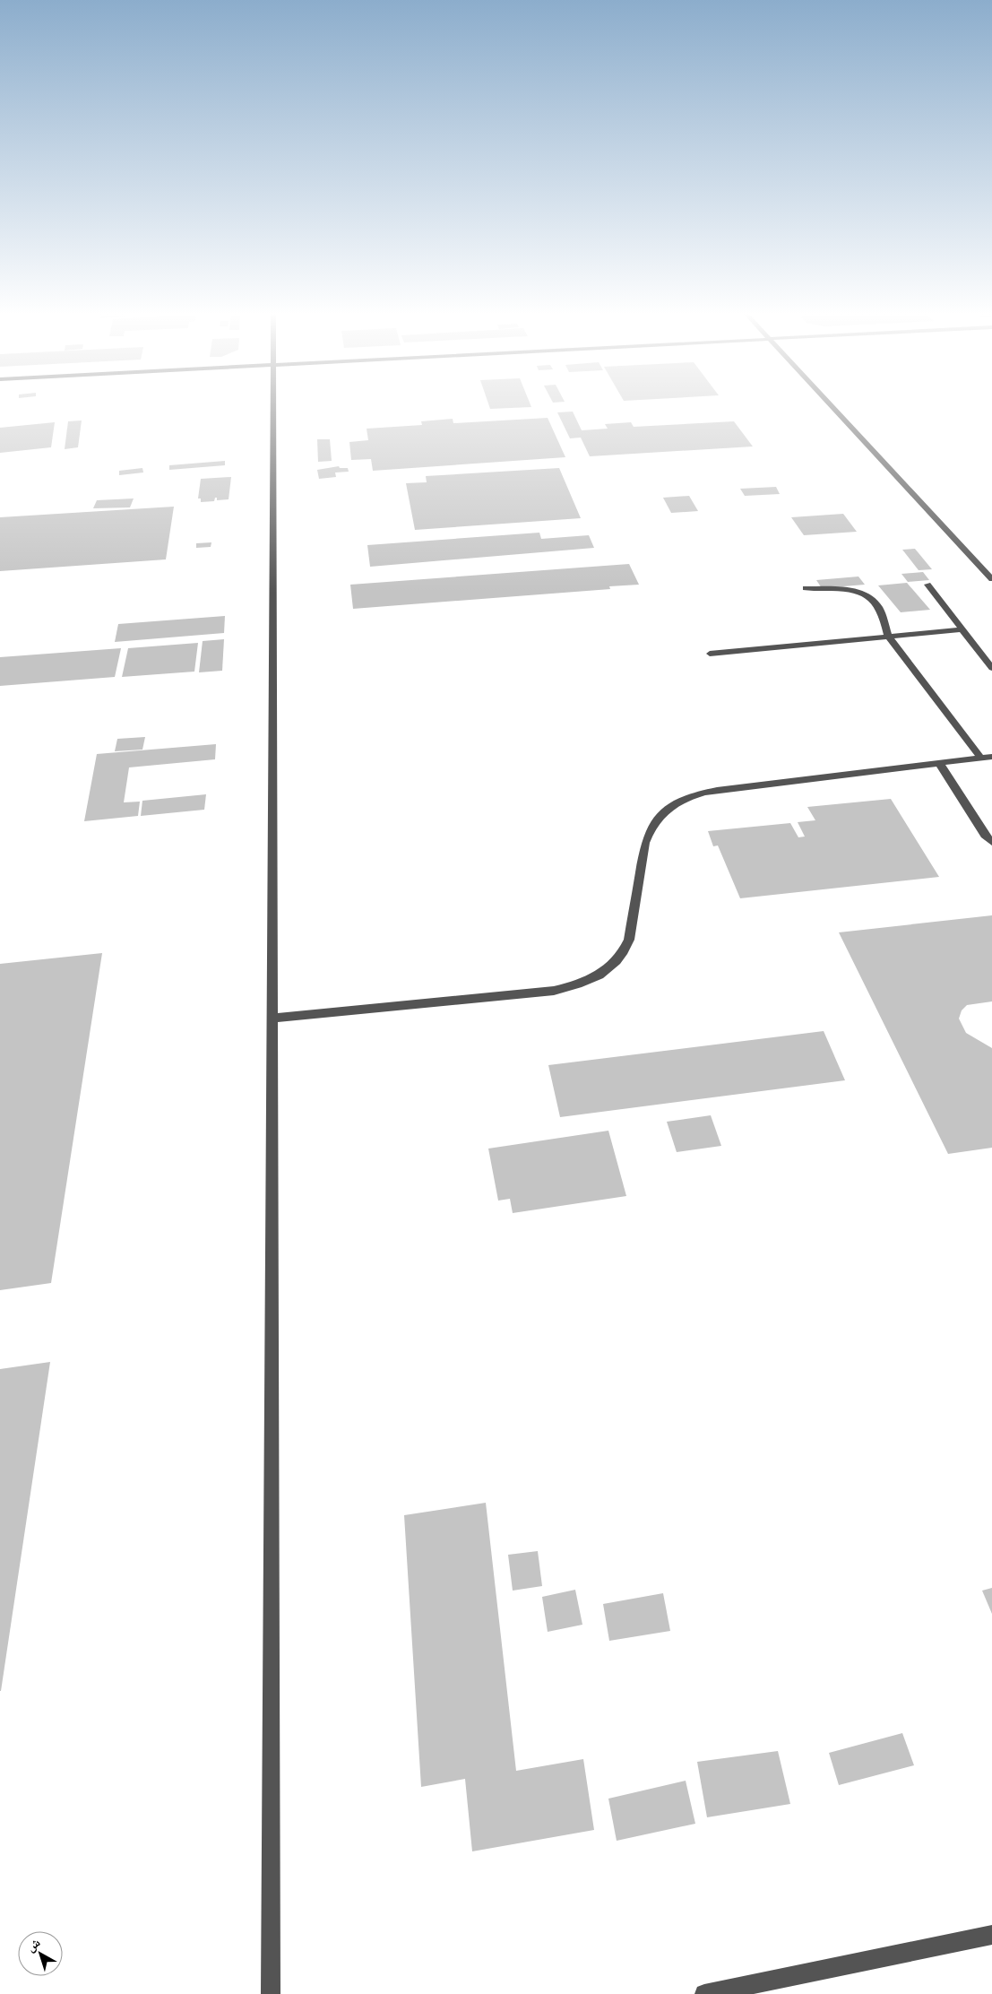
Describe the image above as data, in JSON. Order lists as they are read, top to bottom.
{
  "north": "top left"
}
